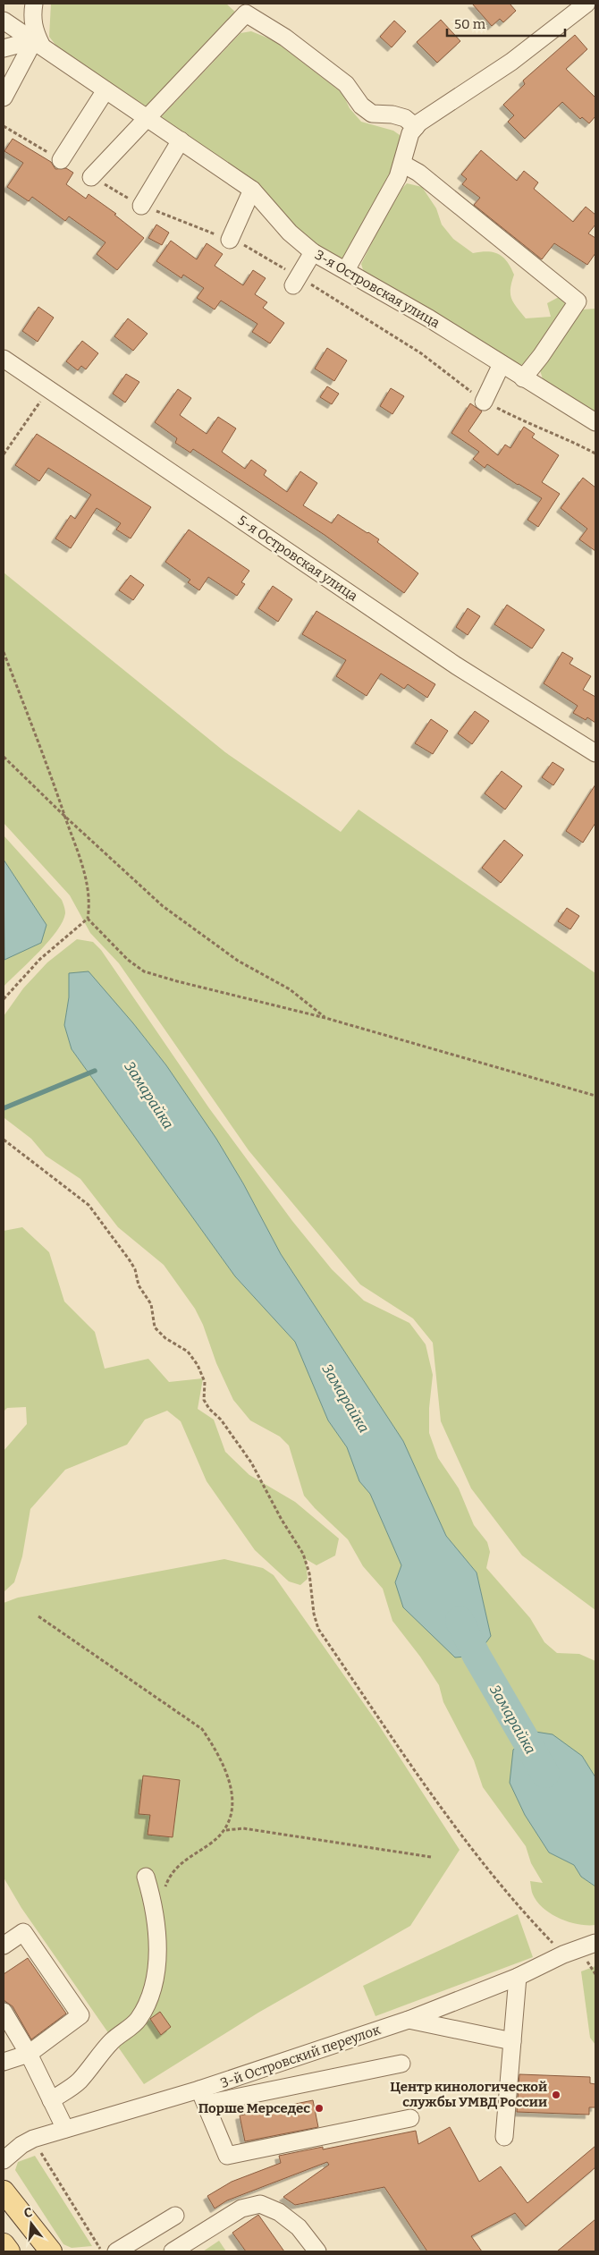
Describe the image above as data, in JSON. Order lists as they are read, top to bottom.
{
  "streets": {
    "street": ["3-я Островская улица", "5-я Островская улица", "3-й Островский переулок"]
  },
  "water": ["Замарайка"],
  "places": ["Центр кинологической службы УМВД России", "Порше Мерседес"],
  "scale_bar": "50 m",
  "north": "top"
}
